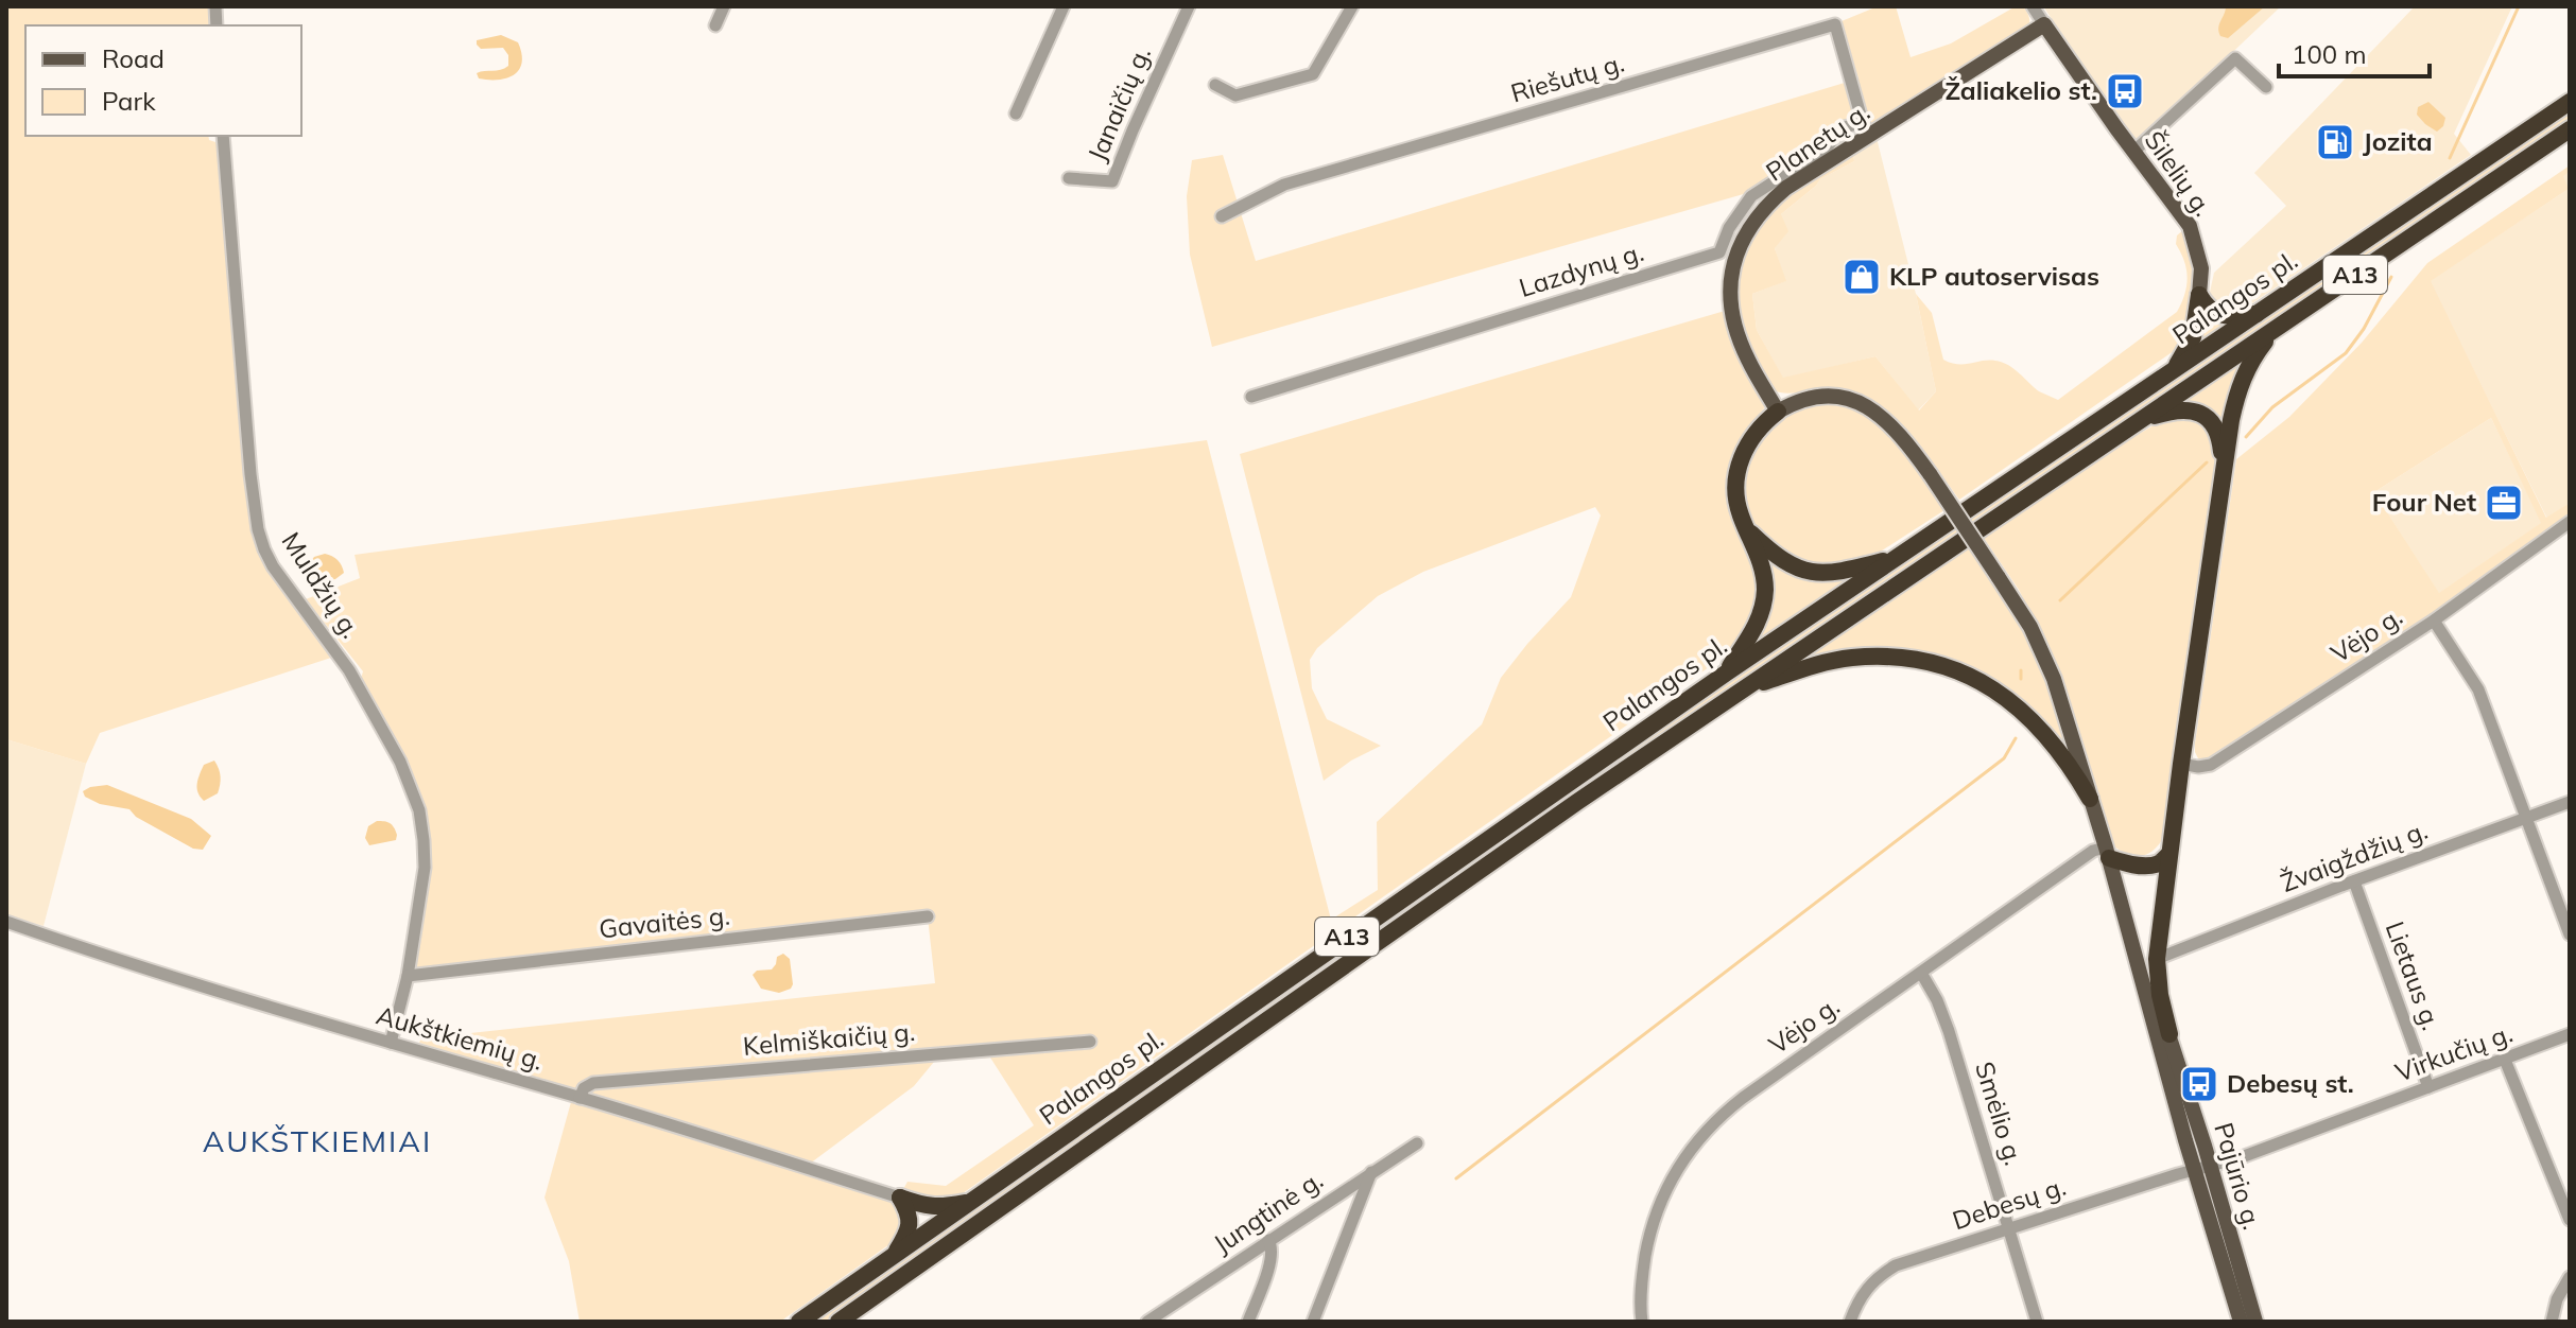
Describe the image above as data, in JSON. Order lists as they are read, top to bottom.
{
  "streets": {
    "highway": ["A13", "Palangos pl."],
    "main road": ["Planetų g.", "Šilelių g.", "Pajūrio g."],
    "street": [
      "Riešutų g.",
      "Janaičių g.",
      "Lazdynų g.",
      "Muldžių g.",
      "Vėjo g.",
      "Žvaigždžių g.",
      "Gavaitės g.",
      "Lietaus g.",
      "Aukštkiemių g.",
      "Kelmiškaičių g.",
      "Virkučių g.",
      "Smėlio g.",
      "Debesų g.",
      "Jungtinė g."
    ]
  },
  "crossings": [
    ["Riešutų g.", "Planetų g."],
    ["Riešutų g.", "Lazdynų g."],
    ["Planetų g.", "Šilelių g."],
    ["Planetų g.", "Lazdynų g."],
    ["Planetų g.", "Pajūrio g."],
    ["Muldžių g.", "Gavaitės g."],
    ["Muldžių g.", "Aukštkiemių g."],
    ["Vėjo g.", "Smėlio g."],
    ["Vėjo g.", "Pajūrio g."],
    ["Žvaigždžių g.", "Lietaus g."],
    ["Lietaus g.", "Virkučių g."],
    ["Aukštkiemių g.", "Kelmiškaičių g."],
    ["Virkučių g.", "Pajūrio g."],
    ["Virkučių g.", "Debesų g."],
    ["Smėlio g.", "Debesų g."],
    ["Pajūrio g.", "Debesų g."]
  ],
  "districts": ["AUKŠTKIEMIAI"],
  "places": {
    "bus stop": ["Žaliakelio st.", "Debesų st."],
    "fuel station": ["Jozita"],
    "shop": ["KLP autoservisas"],
    "office": ["Four Net"]
  },
  "legend": ["Road", "Park"],
  "scale_bar": "100 m"
}
